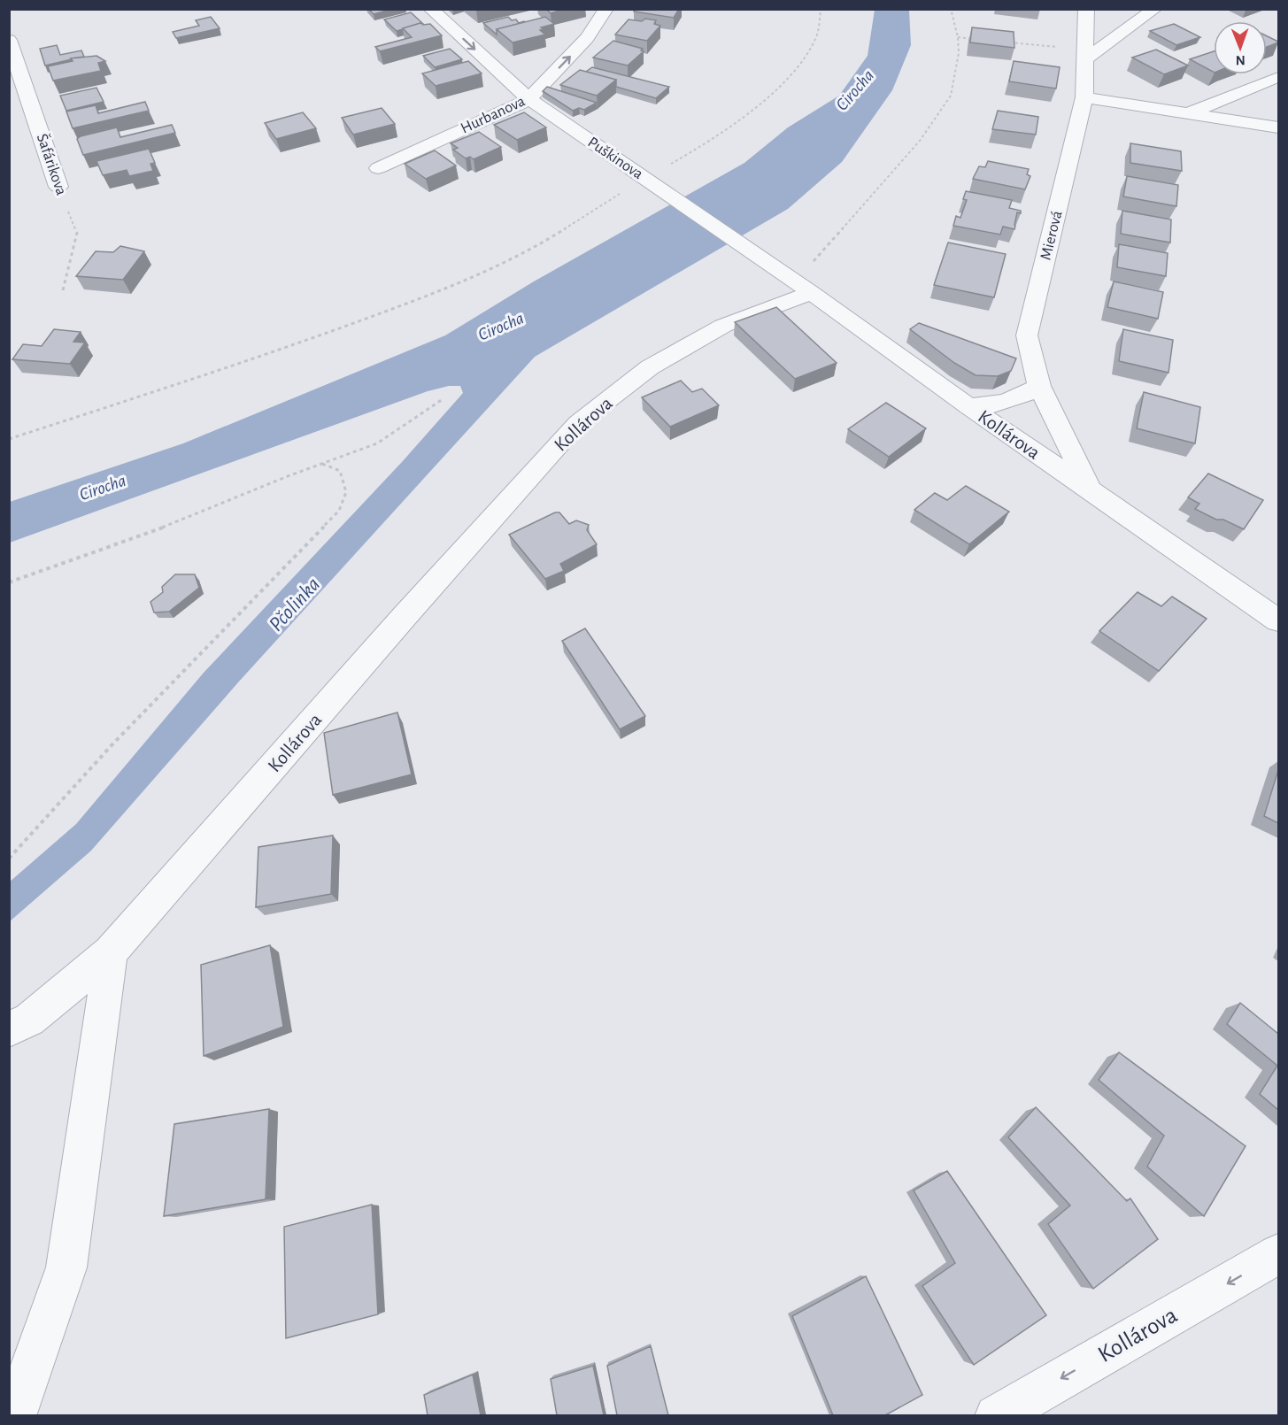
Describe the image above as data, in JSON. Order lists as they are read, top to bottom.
{
  "streets": {
    "street": [
      "Hurbanova",
      "Puškinova",
      "Šafárikova",
      "Mierová",
      "Kollárova"
    ]
  },
  "crossings": [
    ["Hurbanova", "Puškinova"],
    ["Puškinova", "Kollárova"],
    ["Mierová", "Kollárova"]
  ],
  "one_way": ["Hurbanova"],
  "water": ["Cirocha", "Pčolinka"],
  "north": "bottom"
}
